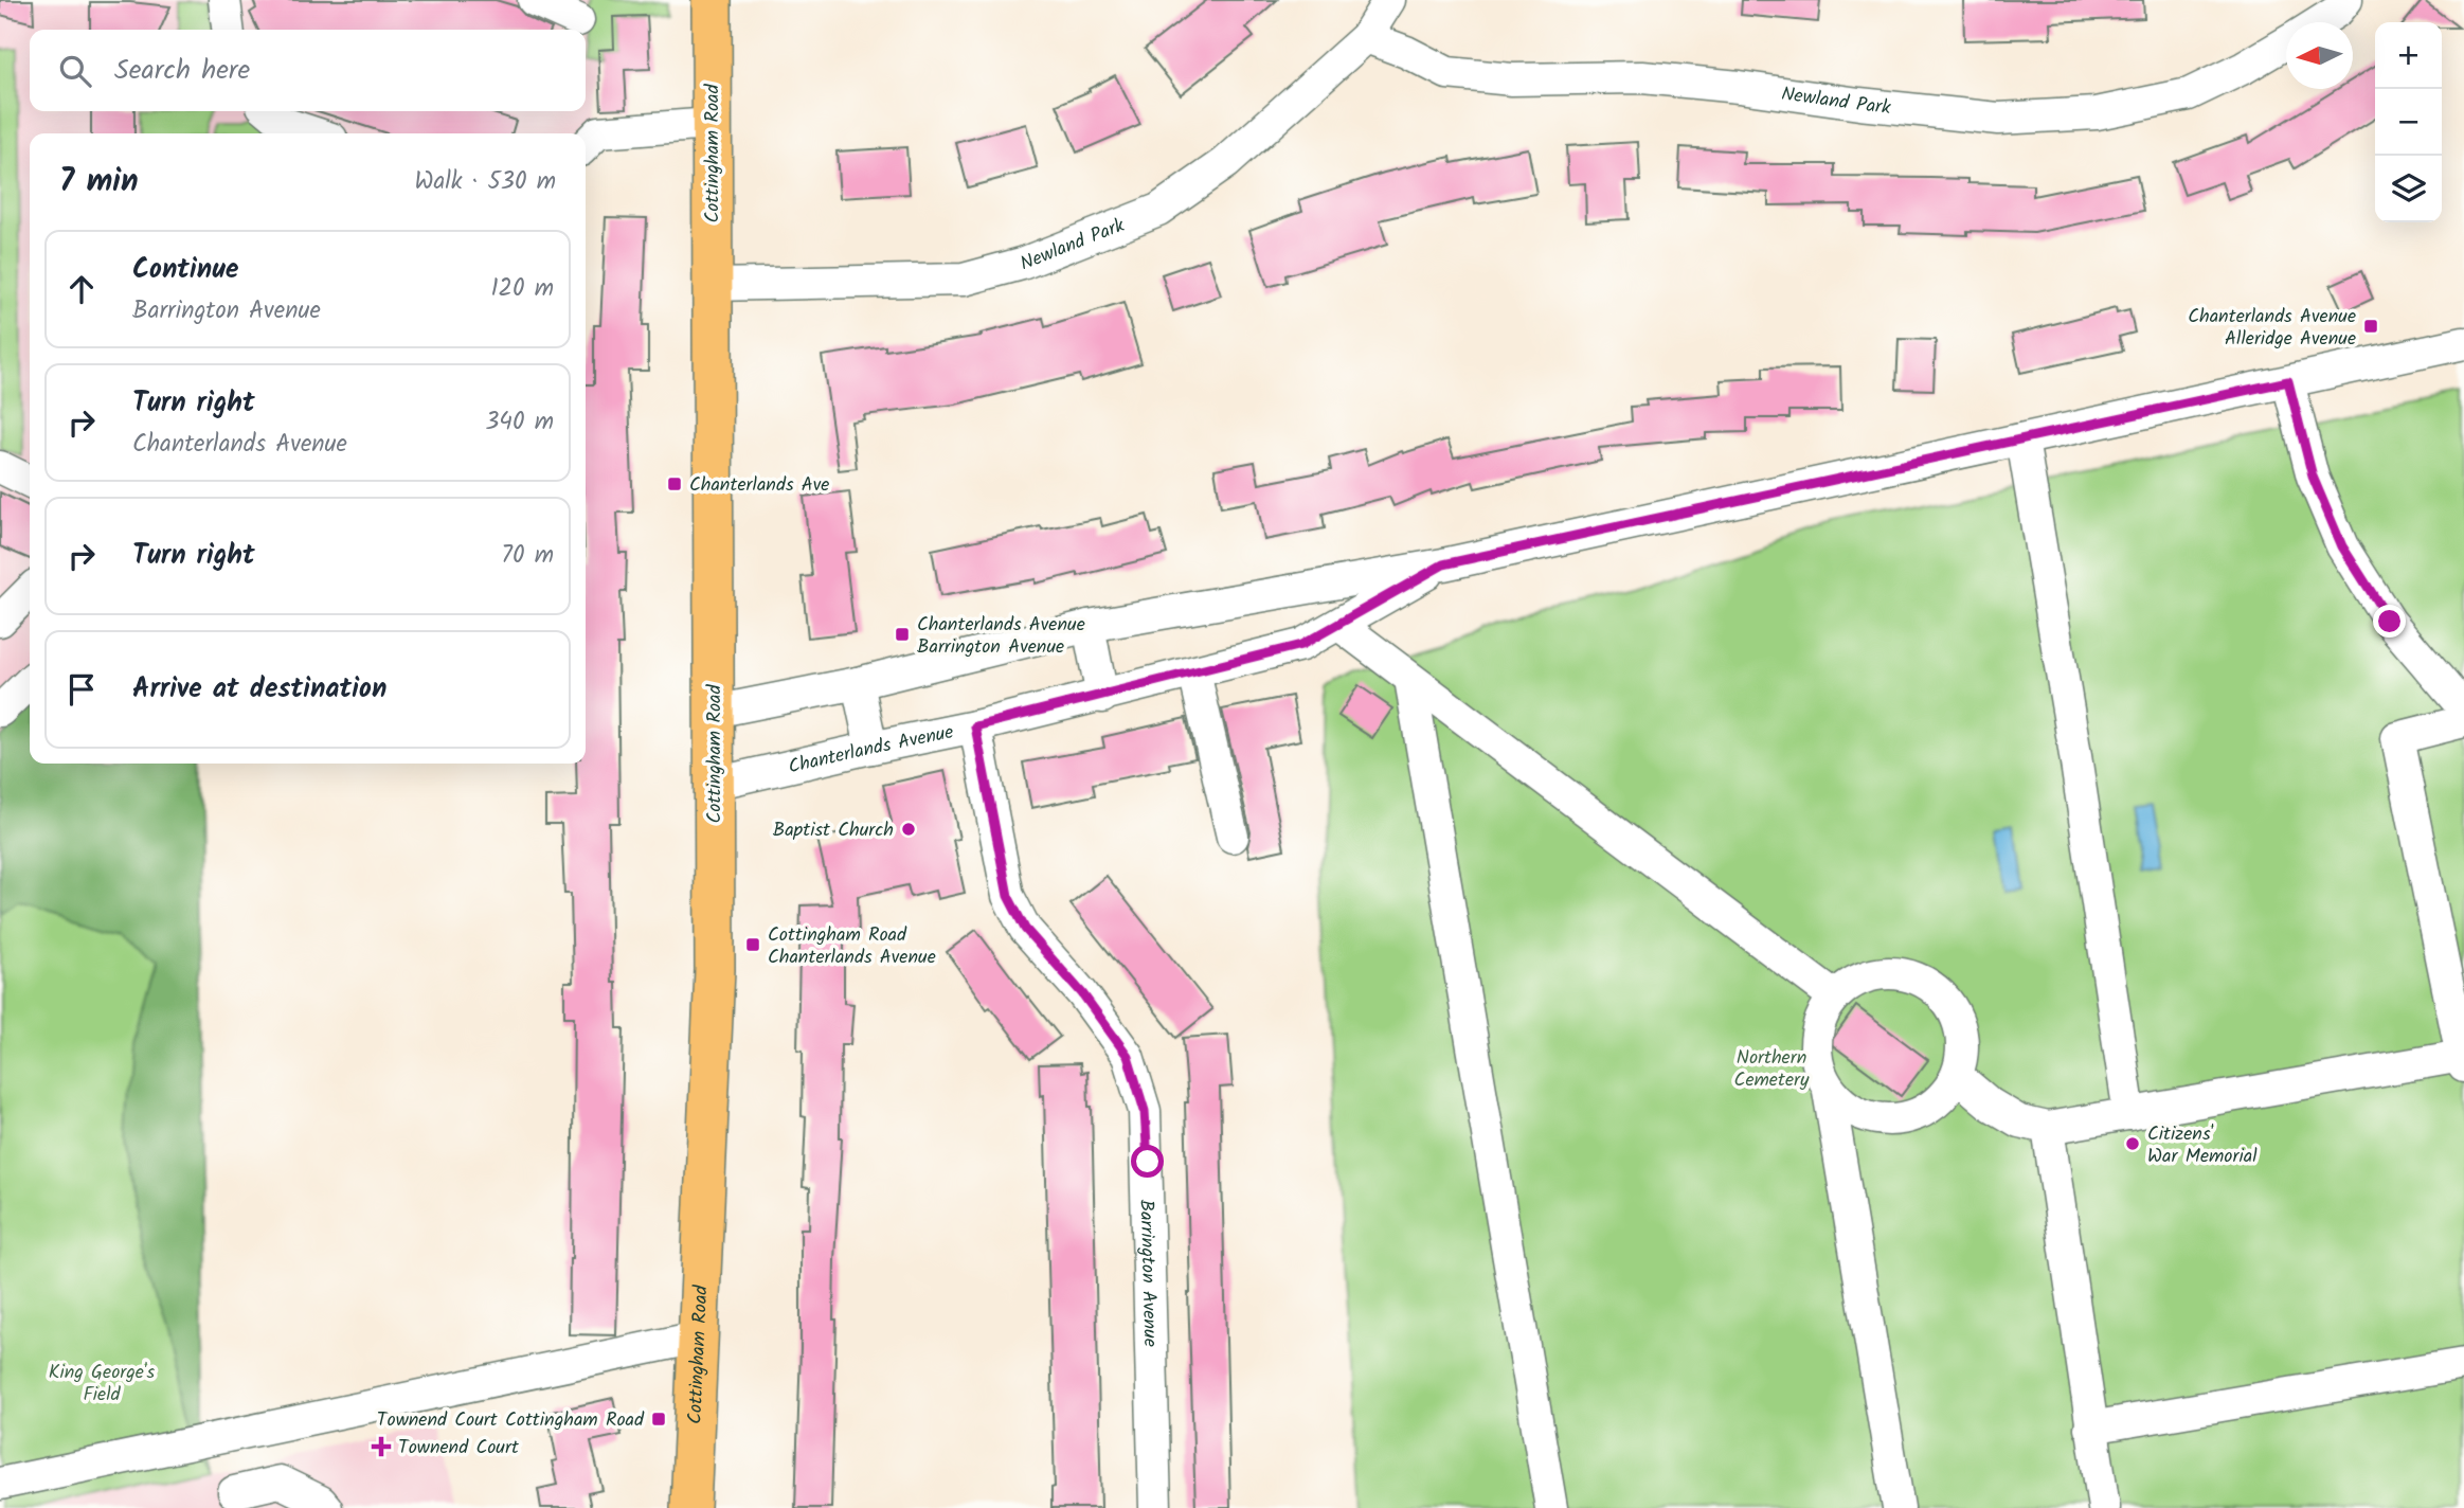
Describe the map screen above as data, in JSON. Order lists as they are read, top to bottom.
{
  "streets": {
    "main road": ["Cottingham Road"],
    "street": ["Newland Park", "Chanterlands Avenue", "Barrington Avenue"]
  },
  "crossings": [
    ["Newland Park", "Cottingham Road"],
    ["Cottingham Road", "Chanterlands Avenue"],
    ["Chanterlands Avenue", "Barrington Avenue"]
  ],
  "parks": ["Northern Cemetery", "King George's Field"],
  "places": {
    "transit": [
      "Chanterlands Avenue Alleridge Avenue",
      "Chanterlands Ave",
      "Chanterlands Avenue Barrington Avenue",
      "Cottingham Road Chanterlands Avenue",
      "Townend Court Cottingham Road"
    ],
    "other": ["Baptist Church", "Citizens' War Memorial"],
    "health": ["Townend Court"]
  },
  "north": "left",
  "page": {
    "map_buttons": ["+", "−"],
    "search": "Search here",
    "heading": ["7 min", "Walk · 530 m"],
    "list": [
      ["Continue", "Barrington Avenue", "120 m"],
      ["Turn right", "Chanterlands Avenue", "340 m"],
      ["Turn right", "70 m"],
      "Arrive at destination"
    ]
  }
}
